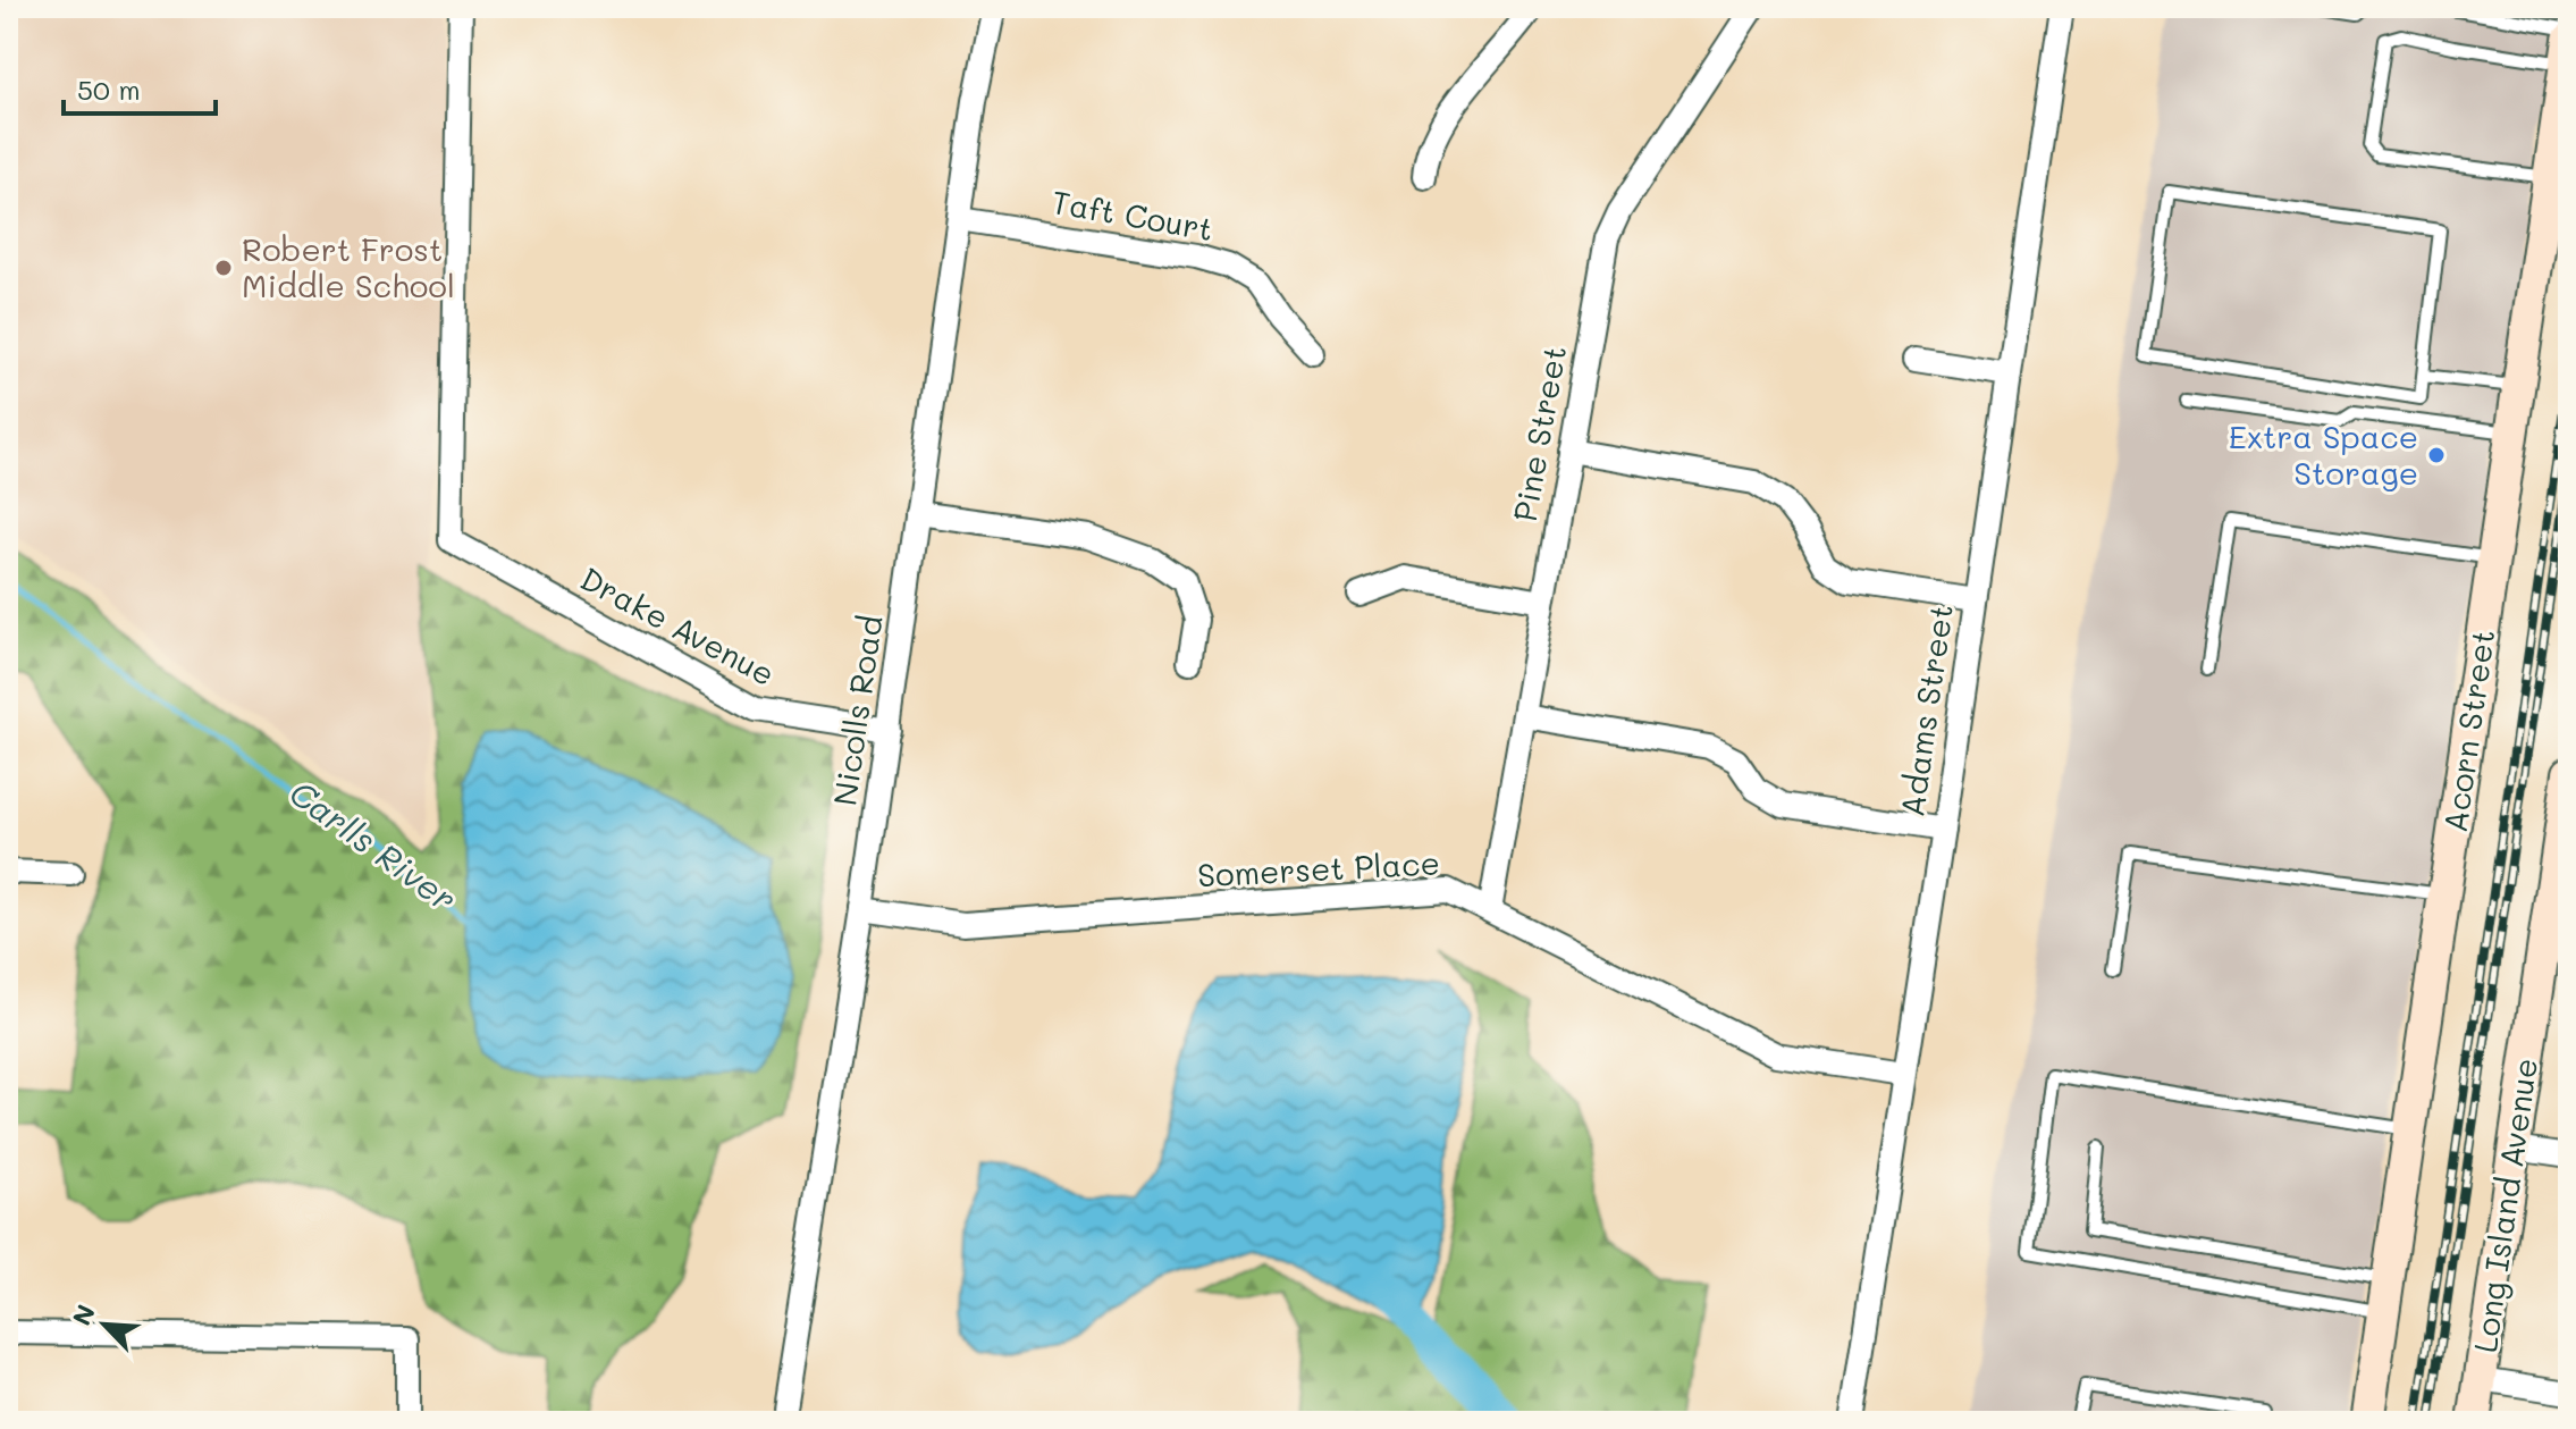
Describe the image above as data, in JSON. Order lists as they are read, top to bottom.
{
  "streets": {
    "street": [
      "Taft Court",
      "Pine Street",
      "Drake Avenue",
      "Nicolls Road",
      "Adams Street",
      "Acorn Street",
      "Somerset Place",
      "Long Island Avenue"
    ]
  },
  "crossings": [
    ["Taft Court", "Nicolls Road"],
    ["Pine Street", "Somerset Place"],
    ["Drake Avenue", "Nicolls Road"],
    ["Nicolls Road", "Somerset Place"],
    ["Adams Street", "Somerset Place"]
  ],
  "water": ["Carlls River"],
  "places": ["Robert Frost Middle School", "Extra Space Storage"],
  "scale_bar": "50 m",
  "north": "top left"
}
